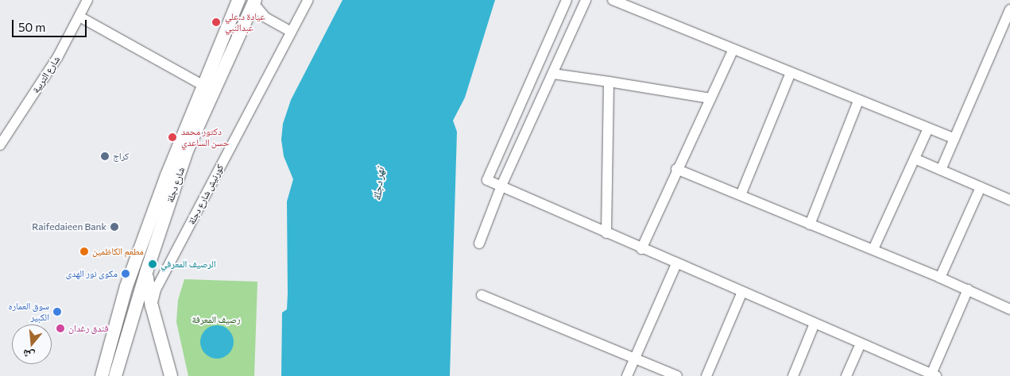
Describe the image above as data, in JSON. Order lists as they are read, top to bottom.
{
  "streets": {
    "main road": ["شارع دجلة"],
    "street": ["شارع التربية", "كورنيش شارع دجلة"]
  },
  "water": ["نهر دجلة"],
  "parks": ["رصيف المعرفة"],
  "places": [
    "عيادة د.علي عبدالنبي",
    "دكتور محمد حسن الساعدي",
    "كراج",
    "Raifedaieen Bank",
    "مطعم الكاظمين",
    "الرصيف المعرفي",
    "مكوى نور الهدى",
    "سوق العماره الكبير",
    "فندق رغدان"
  ],
  "scale_bar": "50 m",
  "north": "bottom"
}
